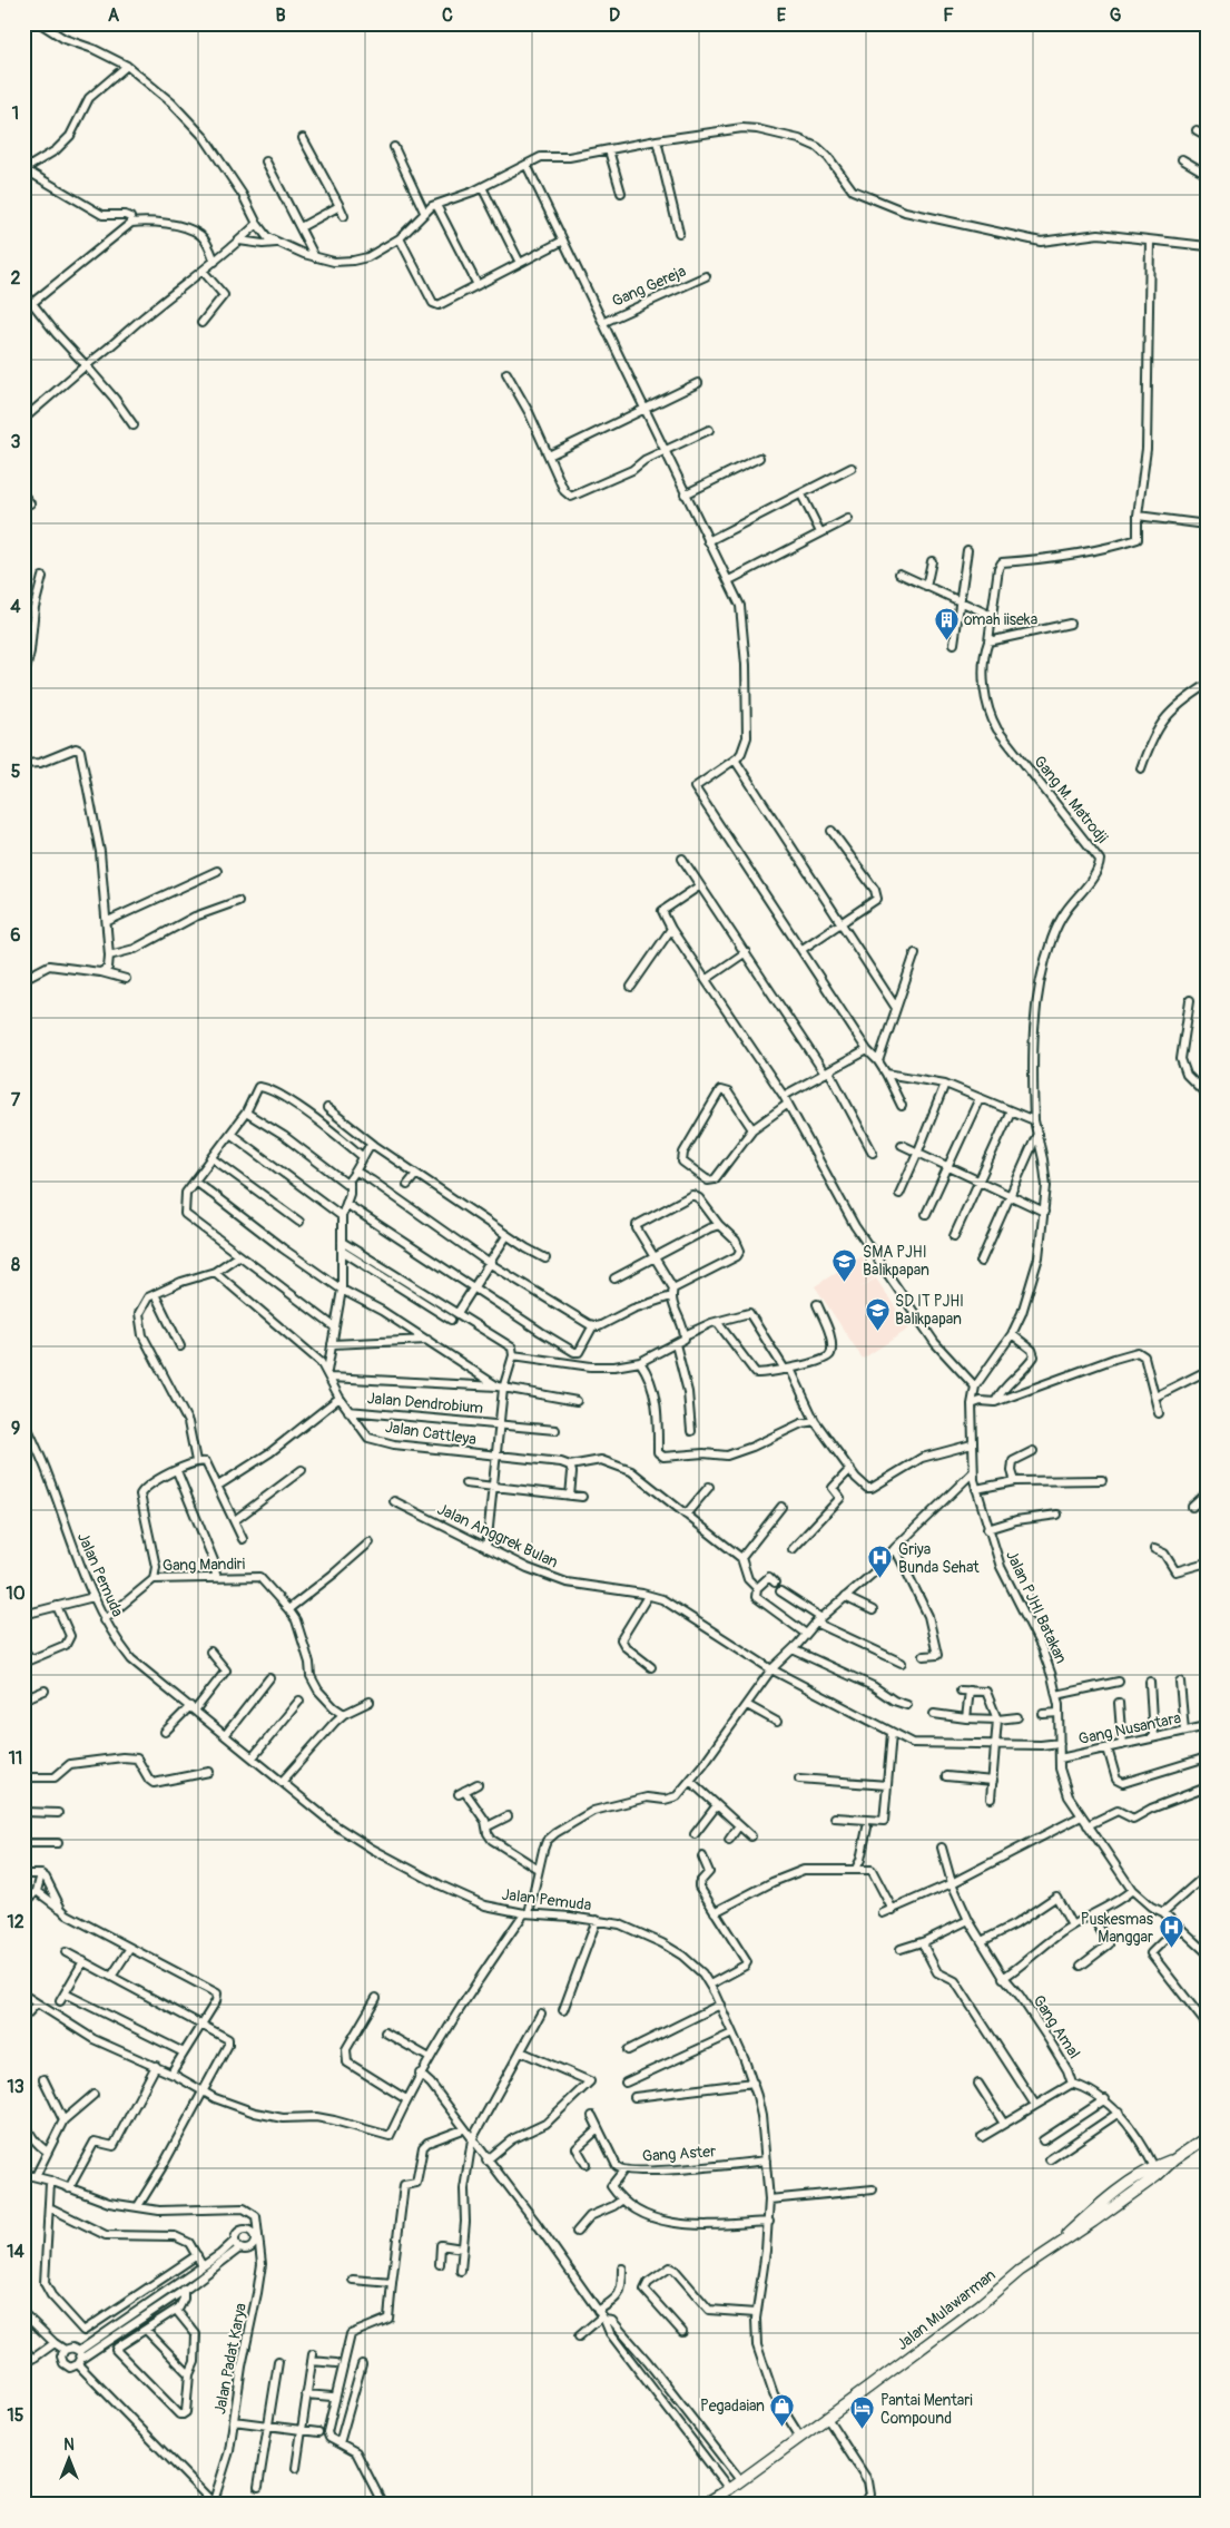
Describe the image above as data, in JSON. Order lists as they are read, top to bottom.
{
  "streets": {
    "highway": ["Jalan Mulawarman"],
    "street": [
      "Gang Gereja",
      "Gang M. Matrodji",
      "Jalan Dendrobium",
      "Jalan Cattleya",
      "Jalan Anggrek Bulan",
      "Gang Mandiri",
      "Jalan Pemuda",
      "Jalan PJHI Batakan",
      "Gang Nusantara",
      "Gang Amal",
      "Gang Aster",
      "Jalan Padat Karya"
    ]
  },
  "crossings": [
    ["Jalan Dendrobium", "Jalan Cattleya"],
    ["Jalan Anggrek Bulan", "Jalan PJHI Batakan"],
    ["Gang Mandiri", "Jalan Pemuda"],
    ["Jalan Pemuda", "Gang Aster"],
    ["Jalan Pemuda", "Jalan Mulawarman"],
    ["Jalan PJHI Batakan", "Gang Nusantara"]
  ],
  "places": {
    "building": ["omah iiseka"],
    "school or university": ["SMA PJHI Balikpapan", "SD IT PJHI Balikpapan"],
    "hospital": ["Griya Bunda Sehat", "Puskesmas Manggar"],
    "shop": ["Pegadaian"],
    "hotel": ["Pantai Mentari Compound"]
  },
  "north": "top",
  "grid": {
    "columns": [
      "A",
      "B",
      "C",
      "D",
      "E",
      "F",
      "G"
    ],
    "rows": [
      "1",
      "2",
      "3",
      "4",
      "5",
      "6",
      "7",
      "8",
      "9",
      "10",
      "11",
      "12",
      "13",
      "14",
      "15"
    ]
  }
}
